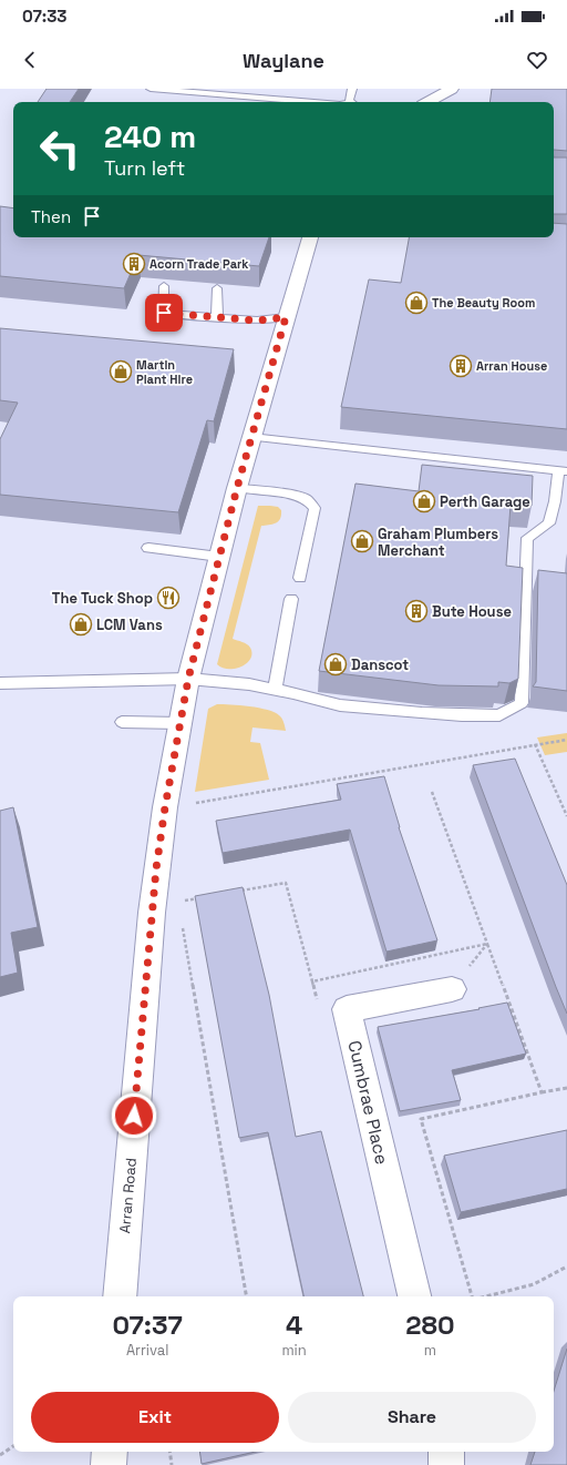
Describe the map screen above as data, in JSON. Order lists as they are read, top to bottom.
{
  "streets": {
    "street": ["Cumbrae Place", "Arran Road"]
  },
  "places": {
    "building": ["Acorn Trade Park", "Arran House", "Bute House"],
    "shop": [
      "The Beauty Room",
      "Martin Plant Hire",
      "Perth Garage",
      "Graham Plumbers Merchant",
      "LCM Vans",
      "Danscot"
    ],
    "restaurant": ["The Tuck Shop"]
  },
  "page": {
    "status": "07:33",
    "header": "Waylane",
    "turn": ["240 m", "Turn left"],
    "then": "Then",
    "eta": [
      "07:37",
      "Arrival",
      "4",
      "min",
      "280",
      "m"
    ],
    "buttons": ["Exit", "Share"]
  }
}
